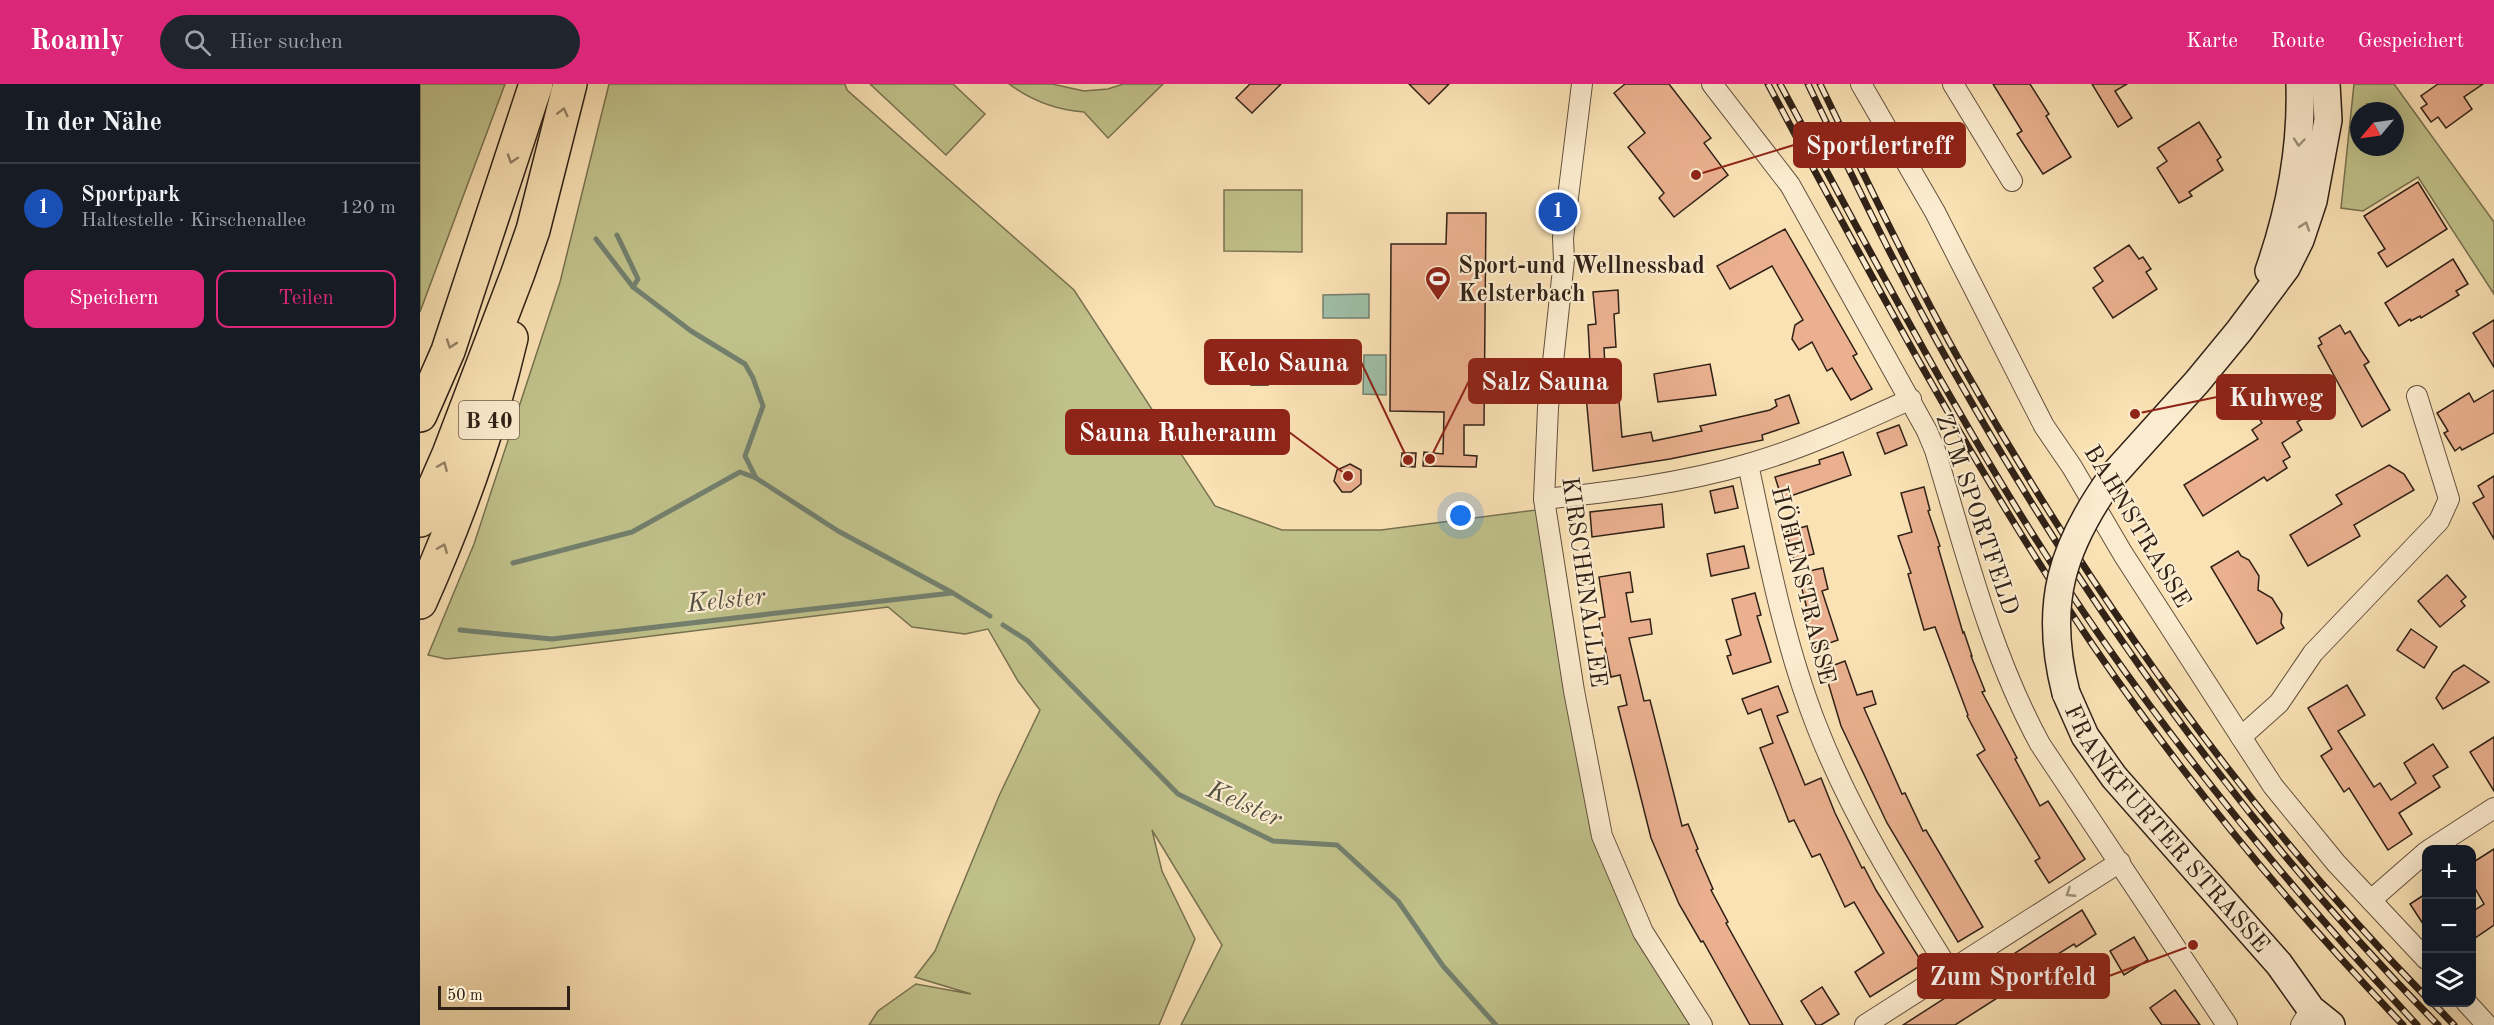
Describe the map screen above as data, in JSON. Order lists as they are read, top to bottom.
{
  "streets": {
    "highway": ["B 40"],
    "street": [
      "ZUM SPORTFELD",
      "BAHNSTRASSE",
      "KIRSCHENALLEE",
      "HÖHENSTRASSE",
      "FRANKFURTER STRASSE"
    ]
  },
  "water": ["Kelster"],
  "places": {
    "other": [
      "Sportlertreff",
      "Kuhweg",
      "Salz Sauna",
      "Kelo Sauna",
      "Sauna Ruheraum",
      "Zum Sportfeld"
    ],
    "sports": ["Sport-und Wellnessbad Kelsterbach"]
  },
  "scale_bar": "50 m",
  "north": "bottom left",
  "page": {
    "header": "Roamly",
    "search": "Hier suchen",
    "nav": ["Karte", "Route", "Gespeichert"],
    "heading": "In der Nähe",
    "list": [
      {
        "mark": "1",
        "name": "Sportpark",
        "note": "Haltestelle · Kirschenallee",
        "value": "120 m"
      }
    ],
    "pins": "1",
    "buttons": ["Speichern", "Teilen"],
    "map_buttons": ["+", "−"],
    "scale": "50 m"
  }
}
